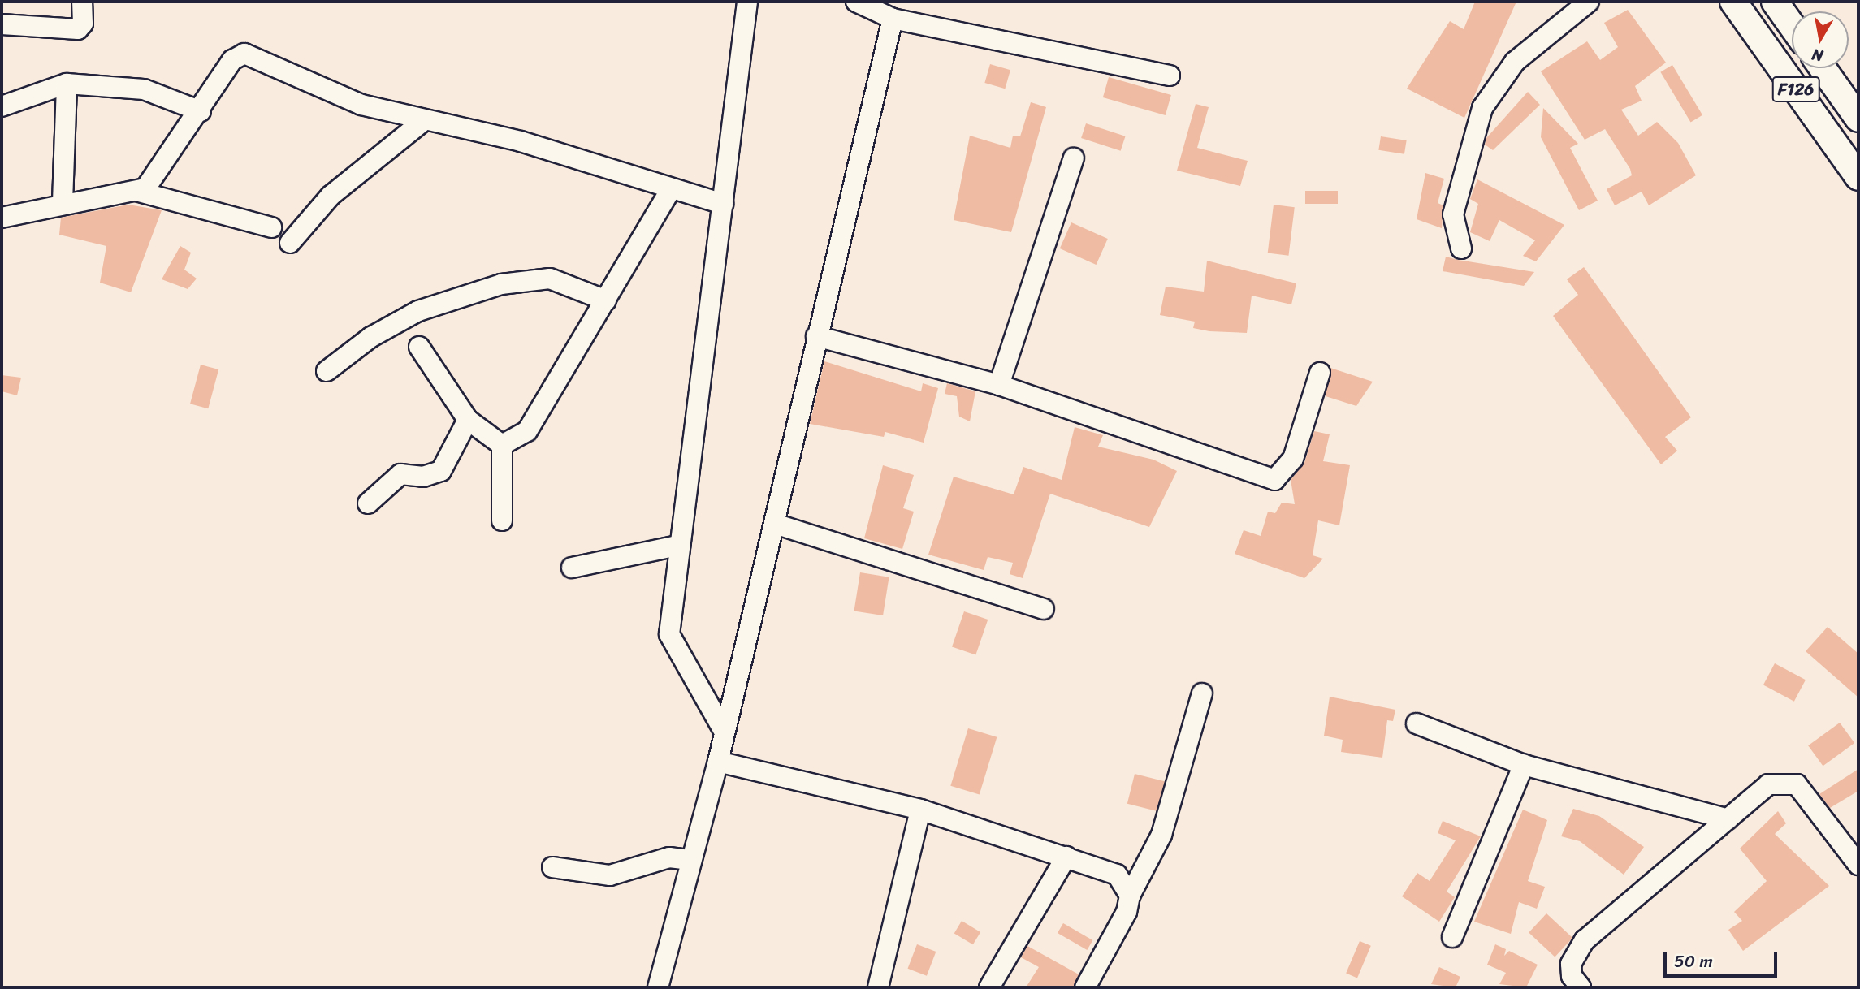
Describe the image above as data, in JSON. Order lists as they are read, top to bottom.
{
  "streets": {
    "main road": ["F126"]
  },
  "scale_bar": "50 m",
  "north": "bottom"
}
